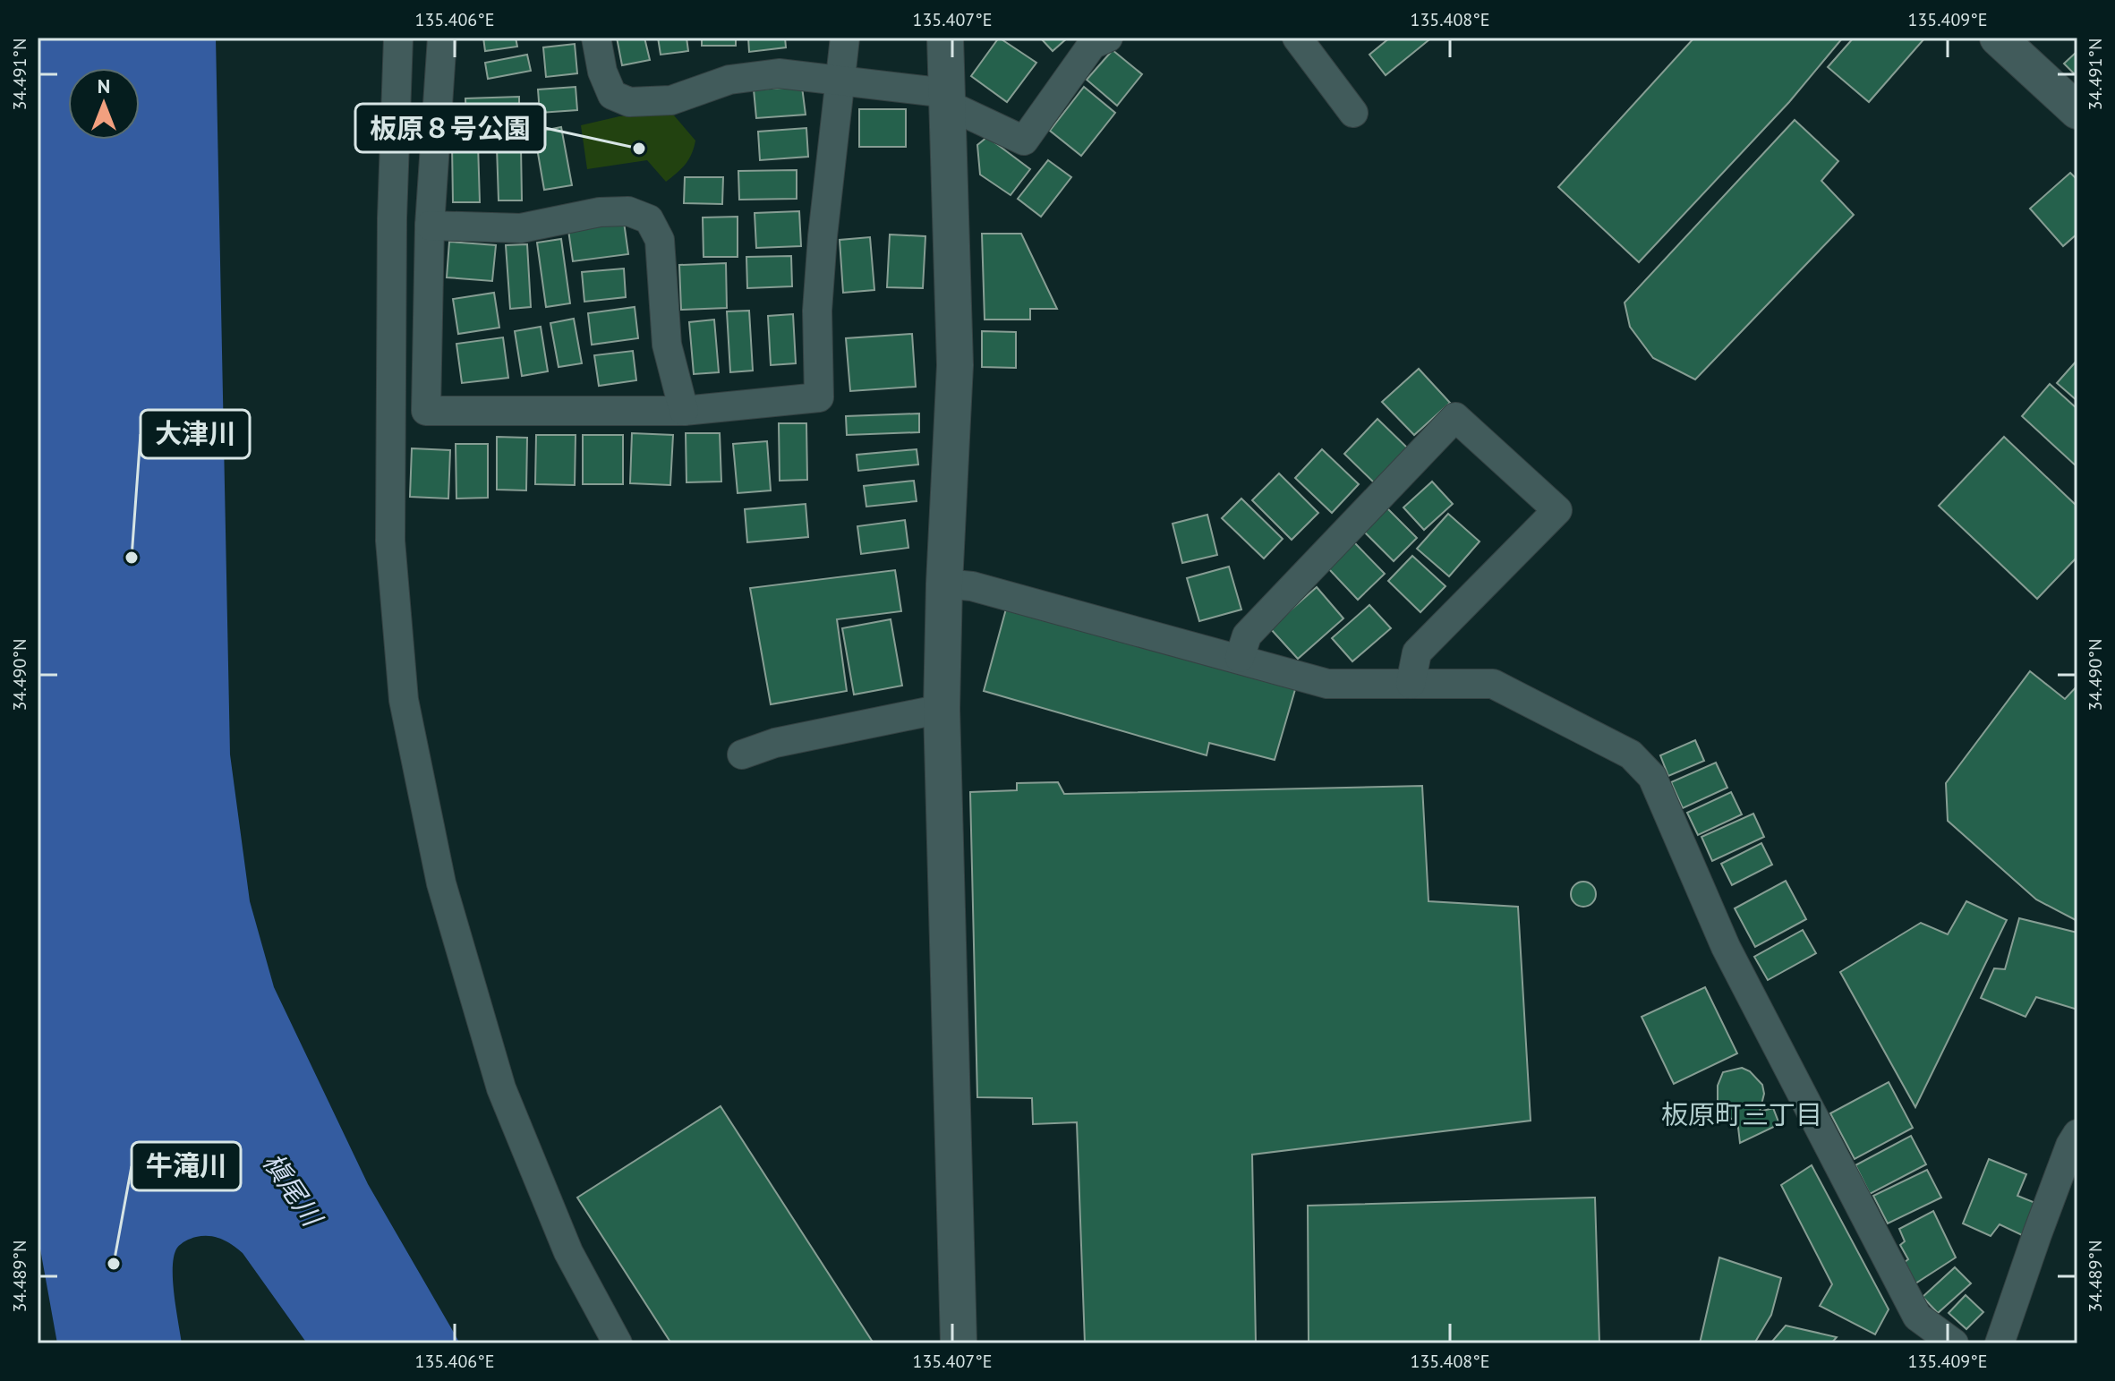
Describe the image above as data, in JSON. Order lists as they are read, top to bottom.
{
  "districts": ["板原町三丁目"],
  "water": ["槇尾川"],
  "places": ["板原８号公園", "大津川", "牛滝川"],
  "north": "top",
  "coordinates": [
    "135.406°E",
    "135.407°E",
    "135.408°E",
    "135.409°E",
    "34.491°N",
    "34.490°N",
    "34.489°N"
  ]
}
